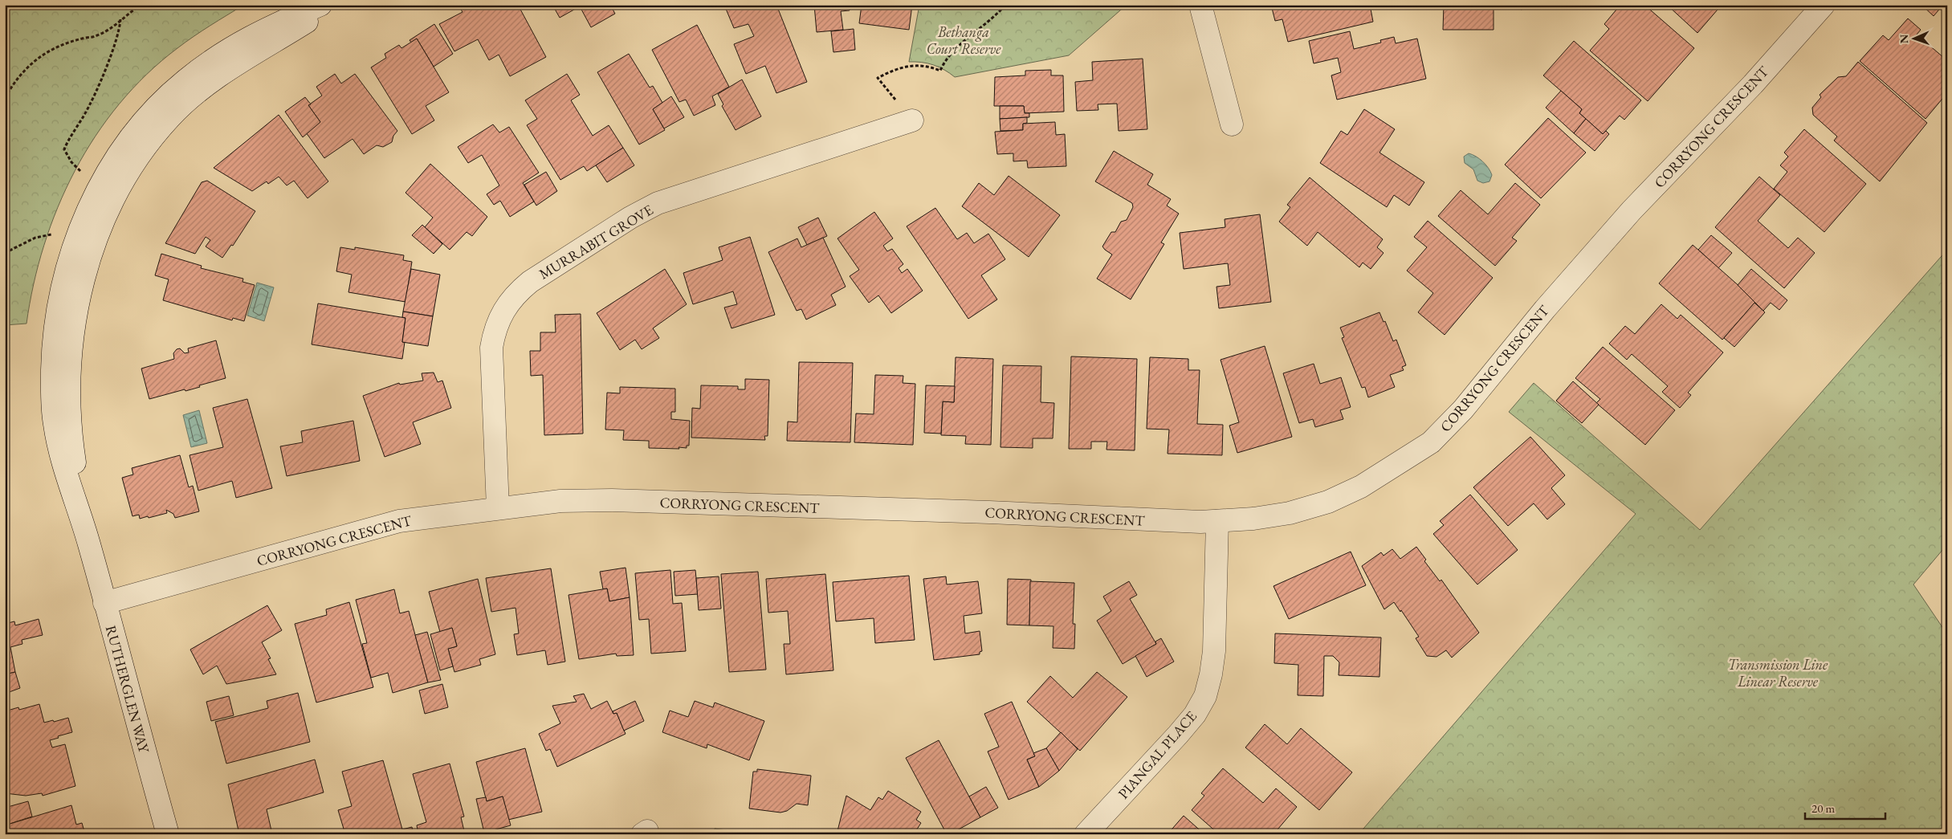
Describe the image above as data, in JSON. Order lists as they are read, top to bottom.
{
  "streets": {
    "street": [
      "CORRYONG CRESCENT",
      "MURRABIT GROVE",
      "RUTHERGLEN WAY",
      "PIANGAL PLACE"
    ]
  },
  "crossings": [
    ["CORRYONG CRESCENT", "MURRABIT GROVE"],
    ["CORRYONG CRESCENT", "RUTHERGLEN WAY"],
    ["CORRYONG CRESCENT", "PIANGAL PLACE"]
  ],
  "parks": ["Bethanga Court Reserve", "Transmission Line Linear Reserve"],
  "scale_bar": "20 m",
  "north": "left"
}
